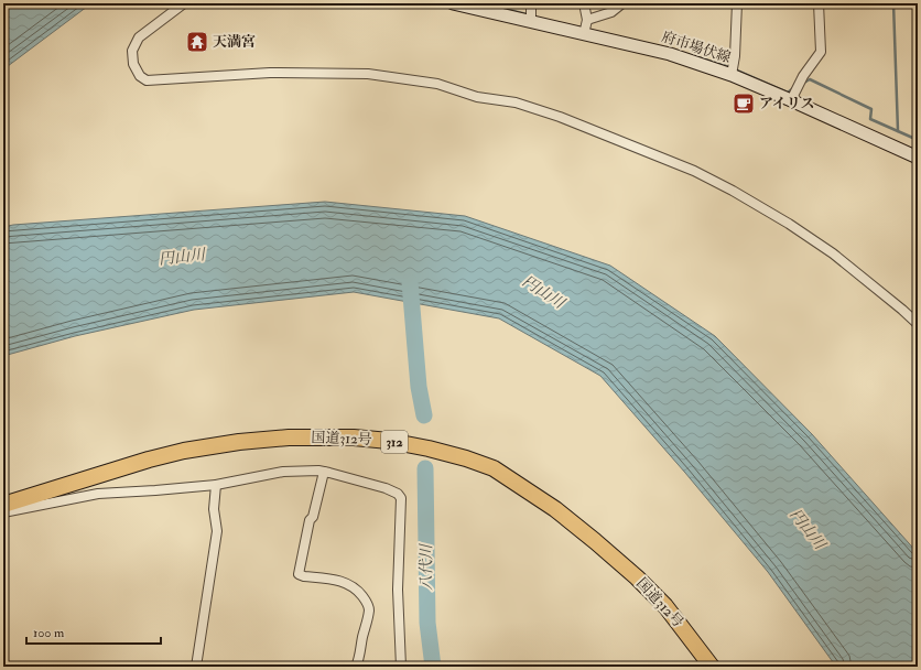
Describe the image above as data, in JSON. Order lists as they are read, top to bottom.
{
  "streets": {
    "highway": ["国道312号", "312"],
    "main road": ["府市場伏線"]
  },
  "water": ["円山川", "八代川"],
  "places": {
    "temple": ["天満宮"],
    "cafe": ["アイリス"]
  },
  "scale_bar": "100 m"
}
